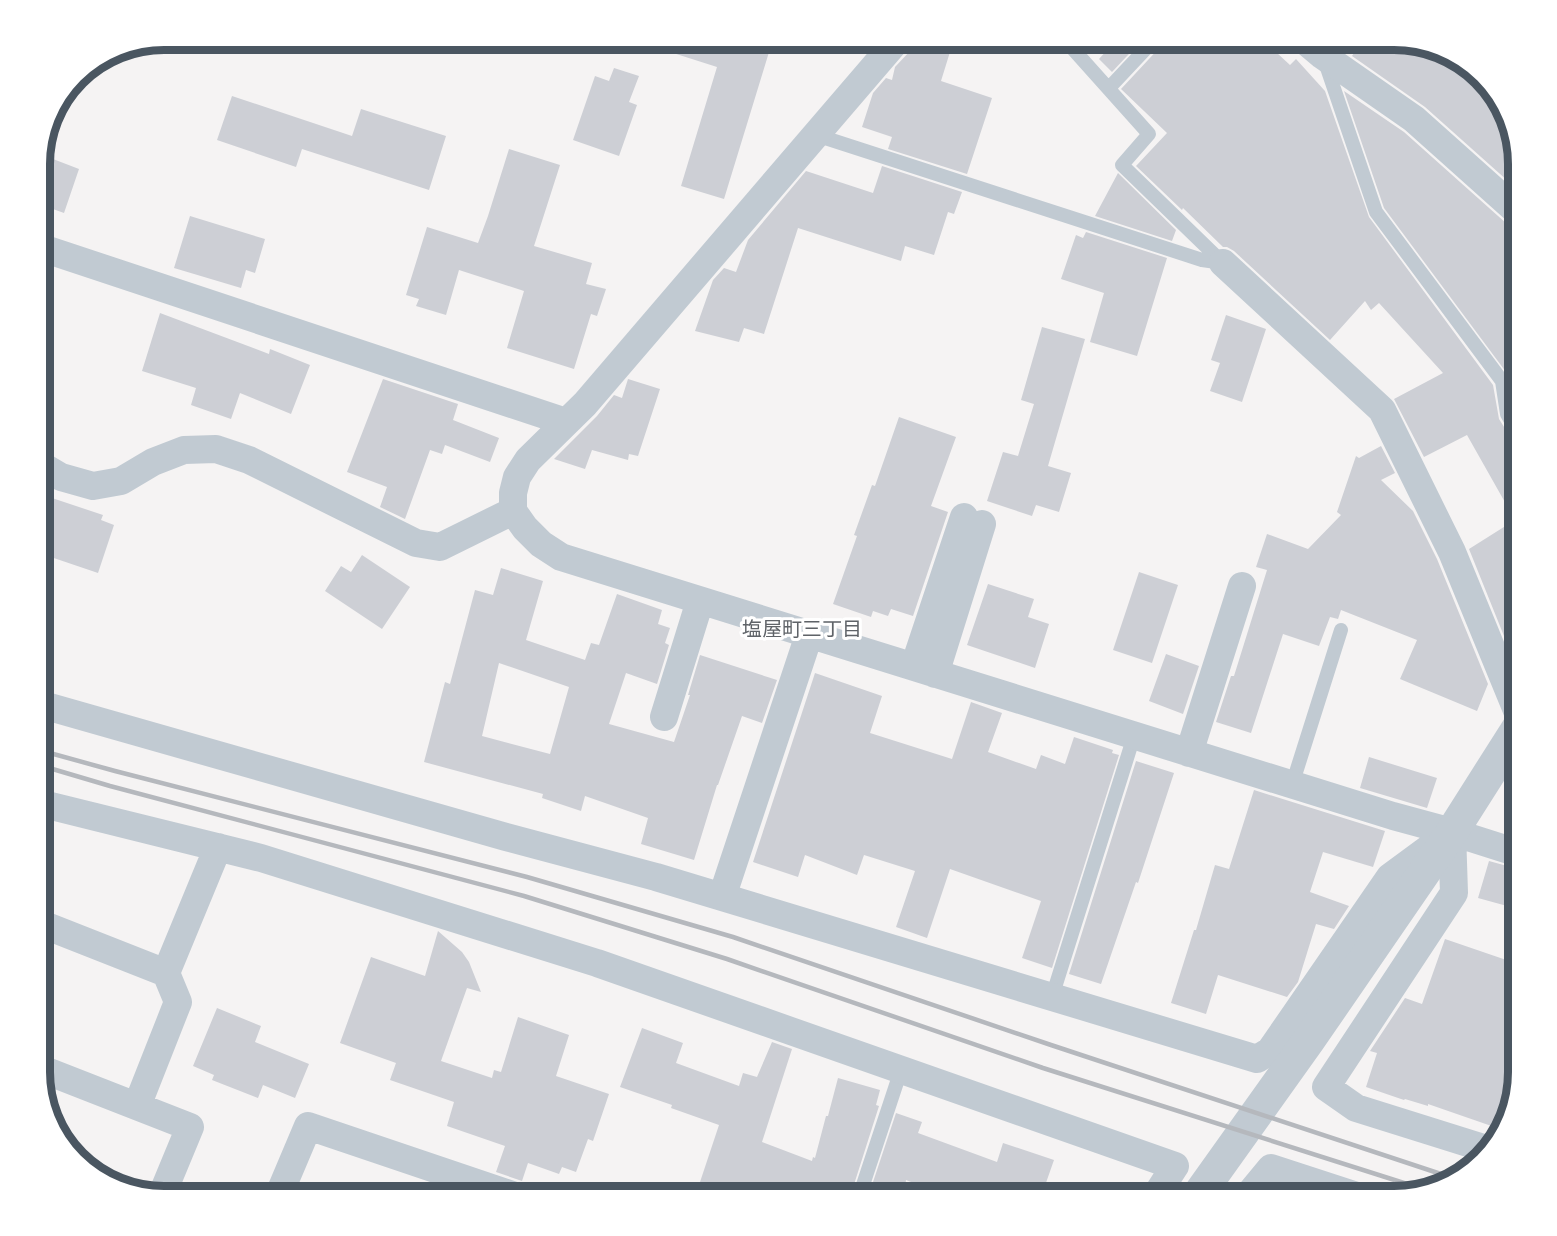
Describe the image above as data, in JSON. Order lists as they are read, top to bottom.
{
  "districts": ["塩屋町三丁目"]
}
